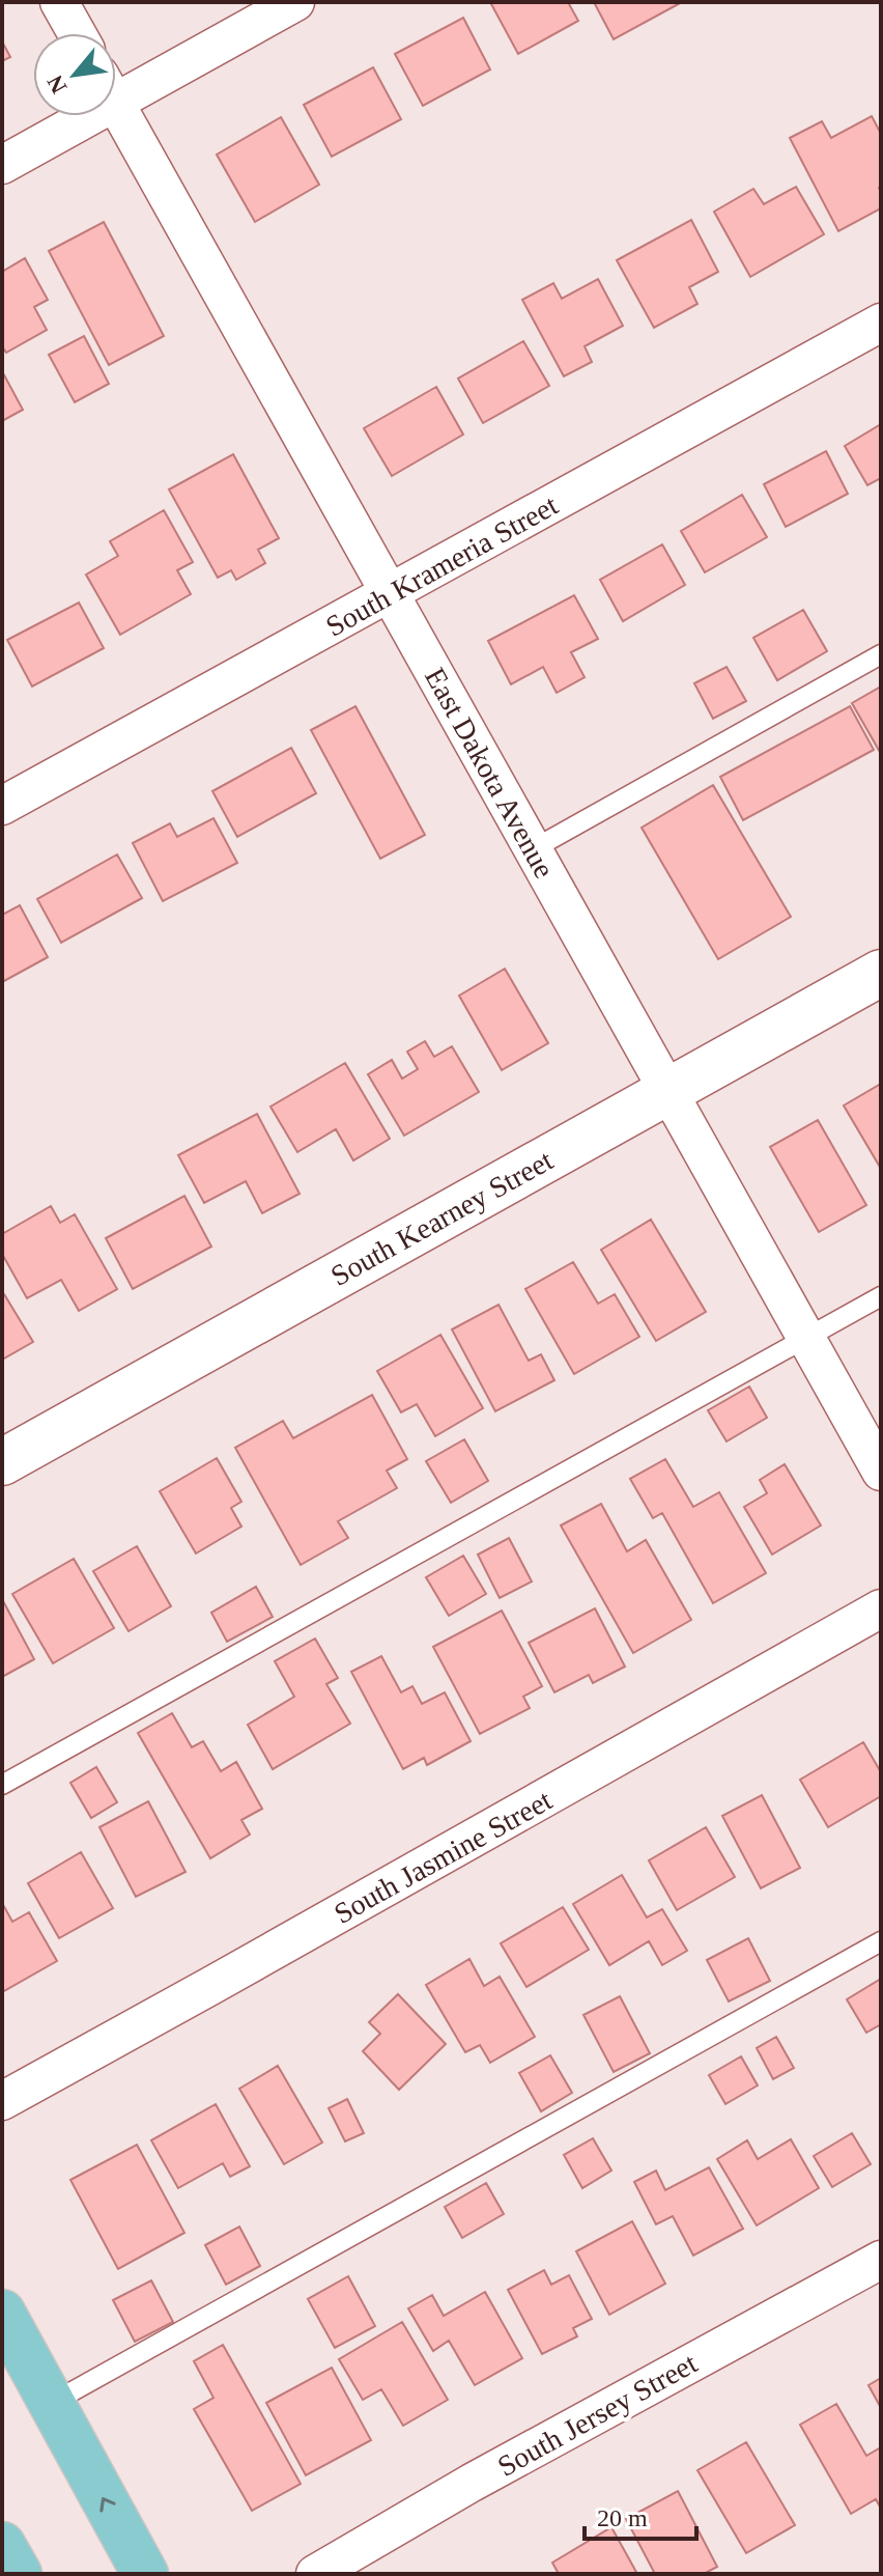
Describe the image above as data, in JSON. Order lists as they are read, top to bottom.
{
  "streets": {
    "street": [
      "South Krameria Street",
      "East Dakota Avenue",
      "South Kearney Street",
      "South Jasmine Street",
      "South Jersey Street"
    ]
  },
  "crossings": [
    ["South Krameria Street", "East Dakota Avenue"],
    ["East Dakota Avenue", "South Kearney Street"]
  ],
  "scale_bar": "20 m",
  "north": "bottom left"
}
